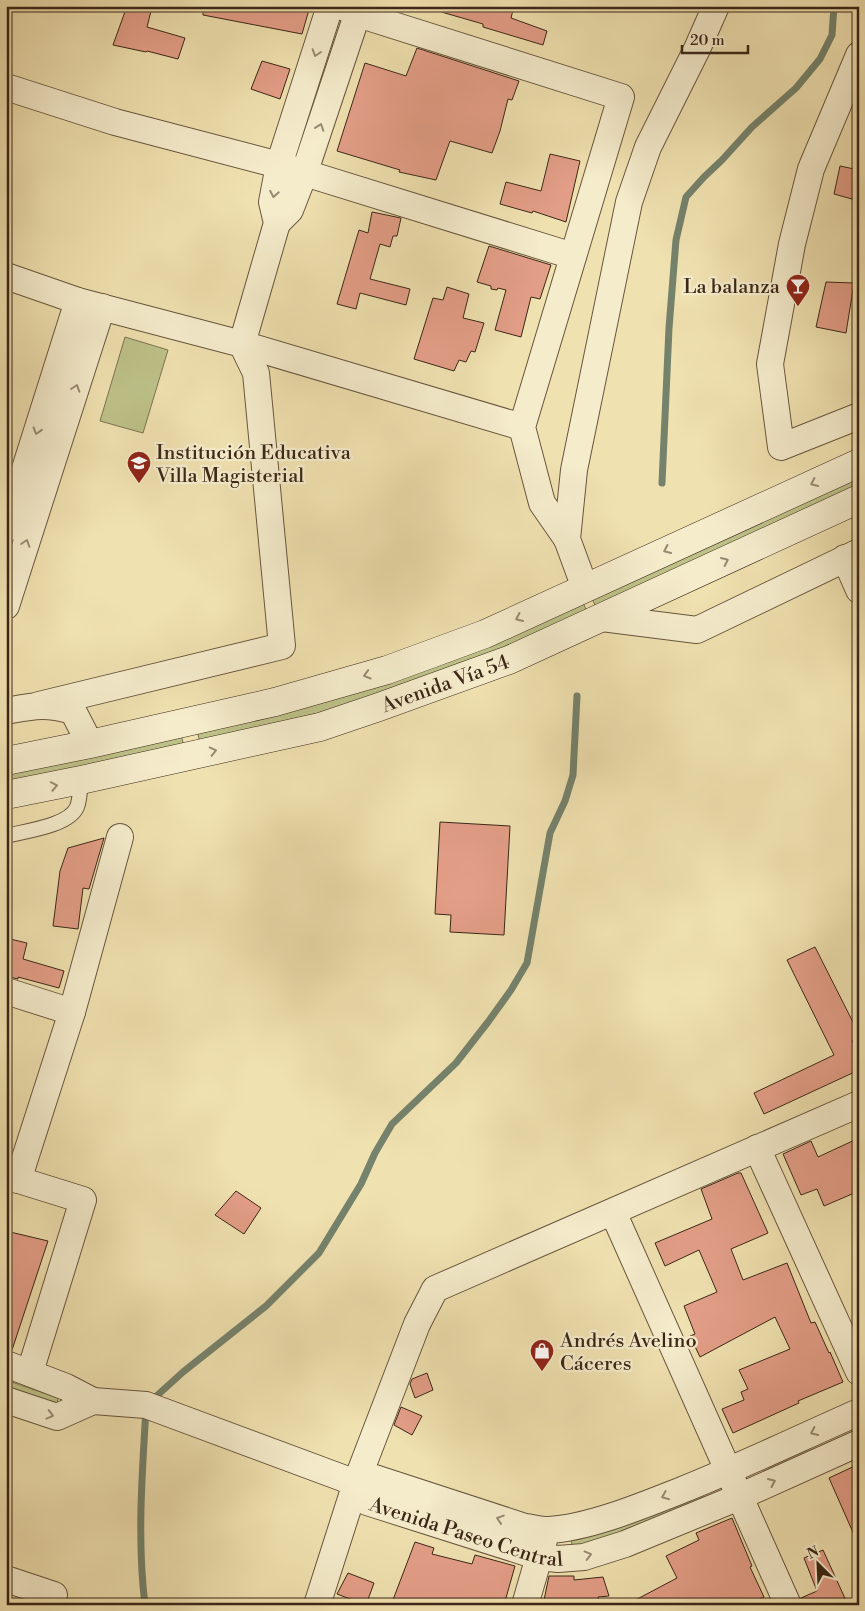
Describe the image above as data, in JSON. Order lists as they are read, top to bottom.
{
  "streets": {
    "main road": ["Avenida Vía 54"],
    "street": ["Avenida Paseo Central"]
  },
  "places": {
    "bar": ["La balanza"],
    "school or university": ["Institución Educativa Villa Magisterial"],
    "shop": ["Andrés Avelino Cáceres"]
  },
  "scale_bar": "20 m",
  "north": "top left"
}
